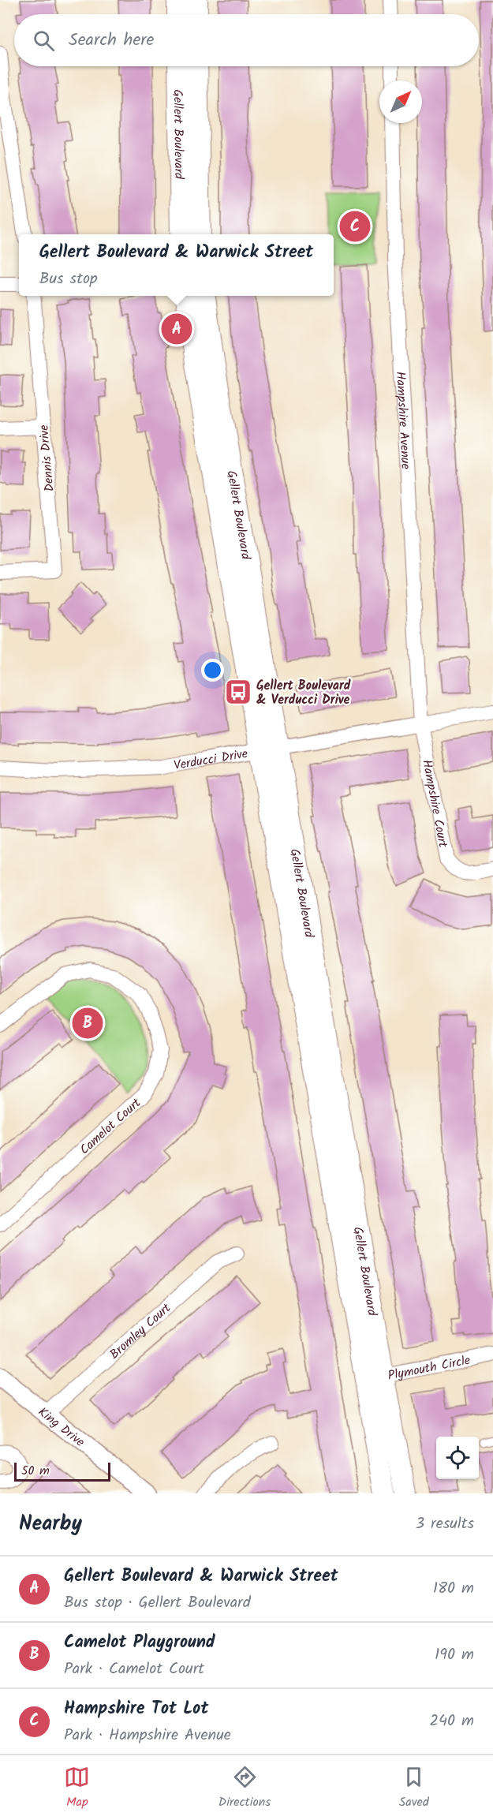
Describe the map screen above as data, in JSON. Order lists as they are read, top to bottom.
{
  "streets": {
    "main road": ["Gellert Boulevard"],
    "street": [
      "Hampshire Avenue",
      "Dennis Drive",
      "Verducci Drive",
      "Hampshire Court",
      "Camelot Court",
      "Bromley Court",
      "Plymouth Circle",
      "King Drive"
    ]
  },
  "crossings": [
    ["Gellert Boulevard", "Verducci Drive"],
    ["Gellert Boulevard", "Plymouth Circle"],
    ["Hampshire Avenue", "Verducci Drive"],
    ["Hampshire Avenue", "Hampshire Court"],
    ["Verducci Drive", "Hampshire Court"],
    ["Bromley Court", "King Drive"]
  ],
  "places": {
    "bus stop": ["Gellert Boulevard & Verducci Drive"]
  },
  "scale_bar": "50 m",
  "north": "top right",
  "page": {
    "search": "Search here",
    "pins": ["C", "A", "B"],
    "popup": ["Gellert Boulevard & Warwick Street", "Bus stop"],
    "scale": "50 m",
    "heading": ["Nearby", "3 results"],
    "list": [
      {
        "mark": "A",
        "name": "Gellert Boulevard & Warwick Street",
        "note": "Bus stop · Gellert Boulevard",
        "value": "180 m"
      },
      {
        "mark": "B",
        "name": "Camelot Playground",
        "note": "Park · Camelot Court",
        "value": "190 m"
      },
      {
        "mark": "C",
        "name": "Hampshire Tot Lot",
        "note": "Park · Hampshire Avenue",
        "value": "240 m"
      }
    ],
    "nav": ["Map", "Directions", "Saved"]
  }
}
